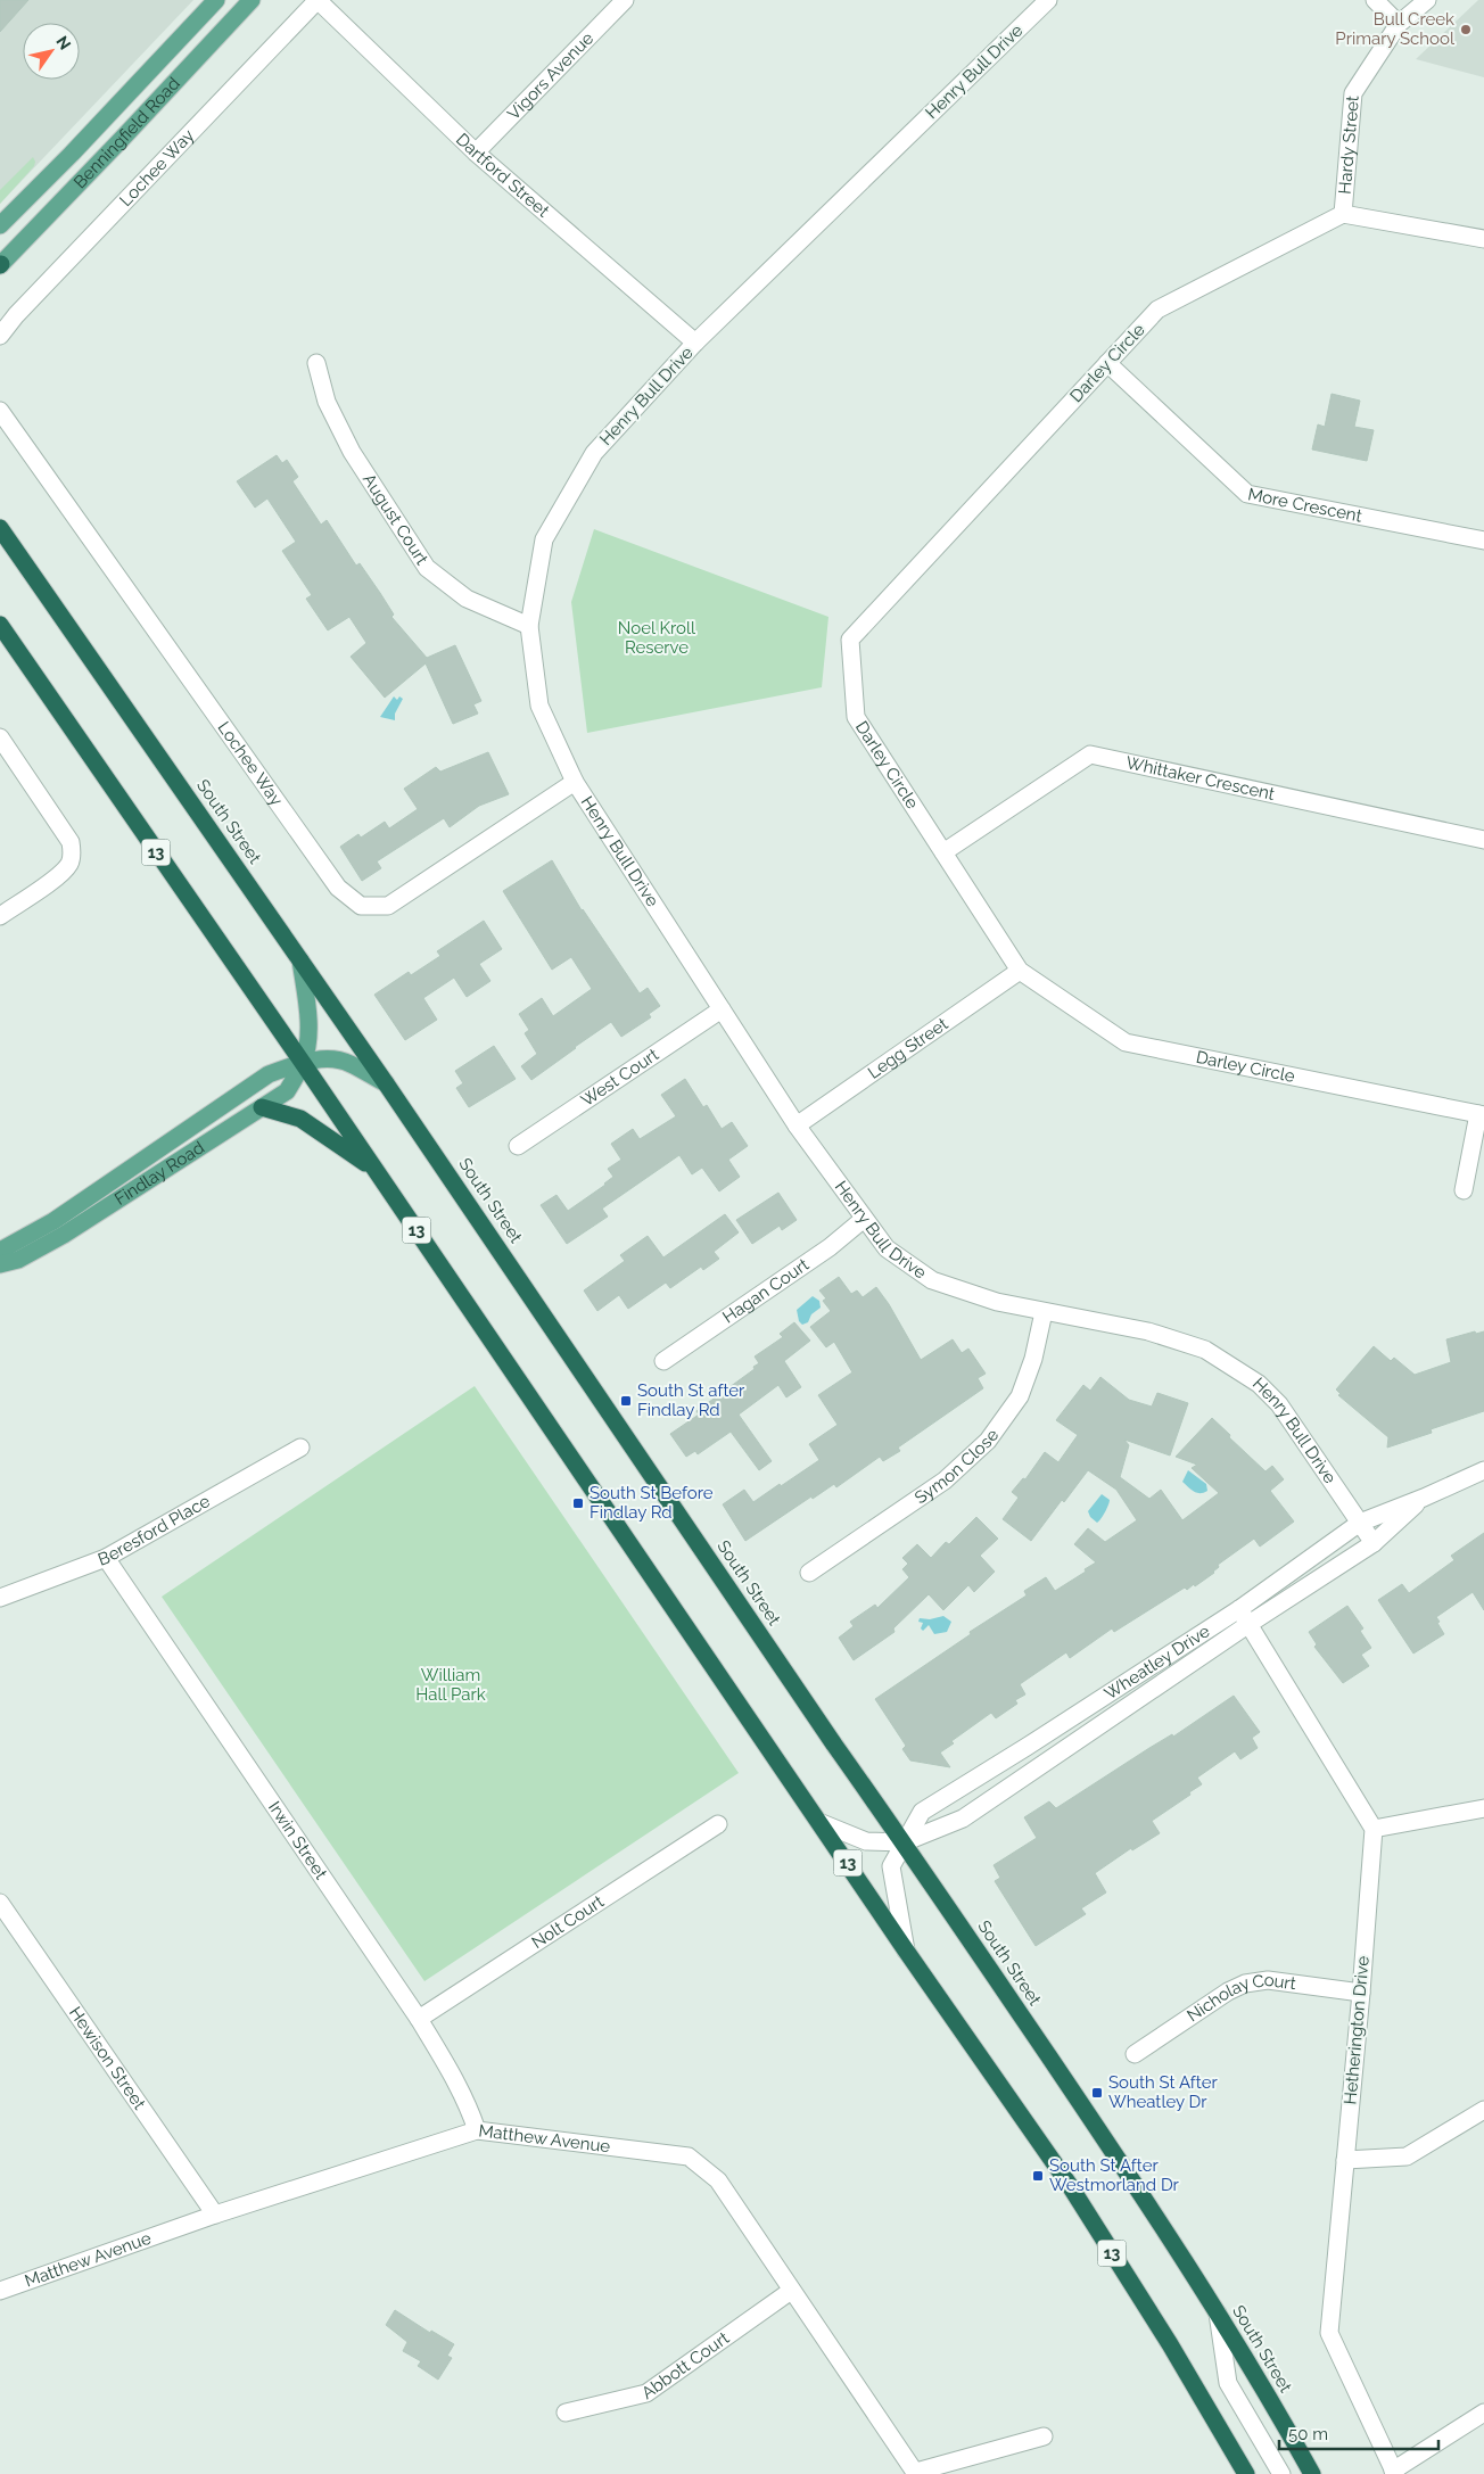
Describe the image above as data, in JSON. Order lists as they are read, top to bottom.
{
  "streets": {
    "highway": ["South Street", "13"],
    "main road": ["Benningfield Road", "Findlay Road"],
    "street": [
      "Henry Bull Drive",
      "Vigors Avenue",
      "Hardy Street",
      "Lochee Way",
      "Dartford Street",
      "Darley Circle",
      "More Crescent",
      "August Court",
      "Whittaker Crescent",
      "Legg Street",
      "West Court",
      "Hagan Court",
      "Symon Close",
      "Beresford Place",
      "Wheatley Drive",
      "Irwin Street",
      "Nolt Court",
      "Nicholay Court",
      "Hetherington Drive",
      "Hewison Street",
      "Matthew Avenue",
      "Abbott Court"
    ]
  },
  "crossings": [
    ["Henry Bull Drive", "Lochee Way"],
    ["Henry Bull Drive", "Dartford Street"],
    ["Henry Bull Drive", "August Court"],
    ["Henry Bull Drive", "Legg Street"],
    ["Henry Bull Drive", "West Court"],
    ["Henry Bull Drive", "Hagan Court"],
    ["Henry Bull Drive", "Symon Close"],
    ["Henry Bull Drive", "Wheatley Drive"],
    ["Vigors Avenue", "Dartford Street"],
    ["Hardy Street", "Darley Circle"],
    ["Lochee Way", "Dartford Street"],
    ["Darley Circle", "More Crescent"],
    ["Darley Circle", "Whittaker Crescent"],
    ["Darley Circle", "Legg Street"],
    ["South Street", "Findlay Road"],
    ["South Street", "Wheatley Drive"],
    ["13", "Findlay Road"],
    ["13", "Wheatley Drive"],
    ["Beresford Place", "Irwin Street"],
    ["Irwin Street", "Nolt Court"],
    ["Irwin Street", "Matthew Avenue"],
    ["Nicholay Court", "Hetherington Drive"],
    ["Hewison Street", "Matthew Avenue"],
    ["Matthew Avenue", "Abbott Court"]
  ],
  "parks": ["Noel Kroll Reserve", "William Hall Park"],
  "places": {
    "other": ["Bull Creek Primary School"],
    "transit": [
      "South St after Findlay Rd",
      "South St Before Findlay Rd",
      "South St After Wheatley Dr",
      "South St After Westmorland Dr"
    ]
  },
  "scale_bar": "50 m",
  "north": "top right"
}
